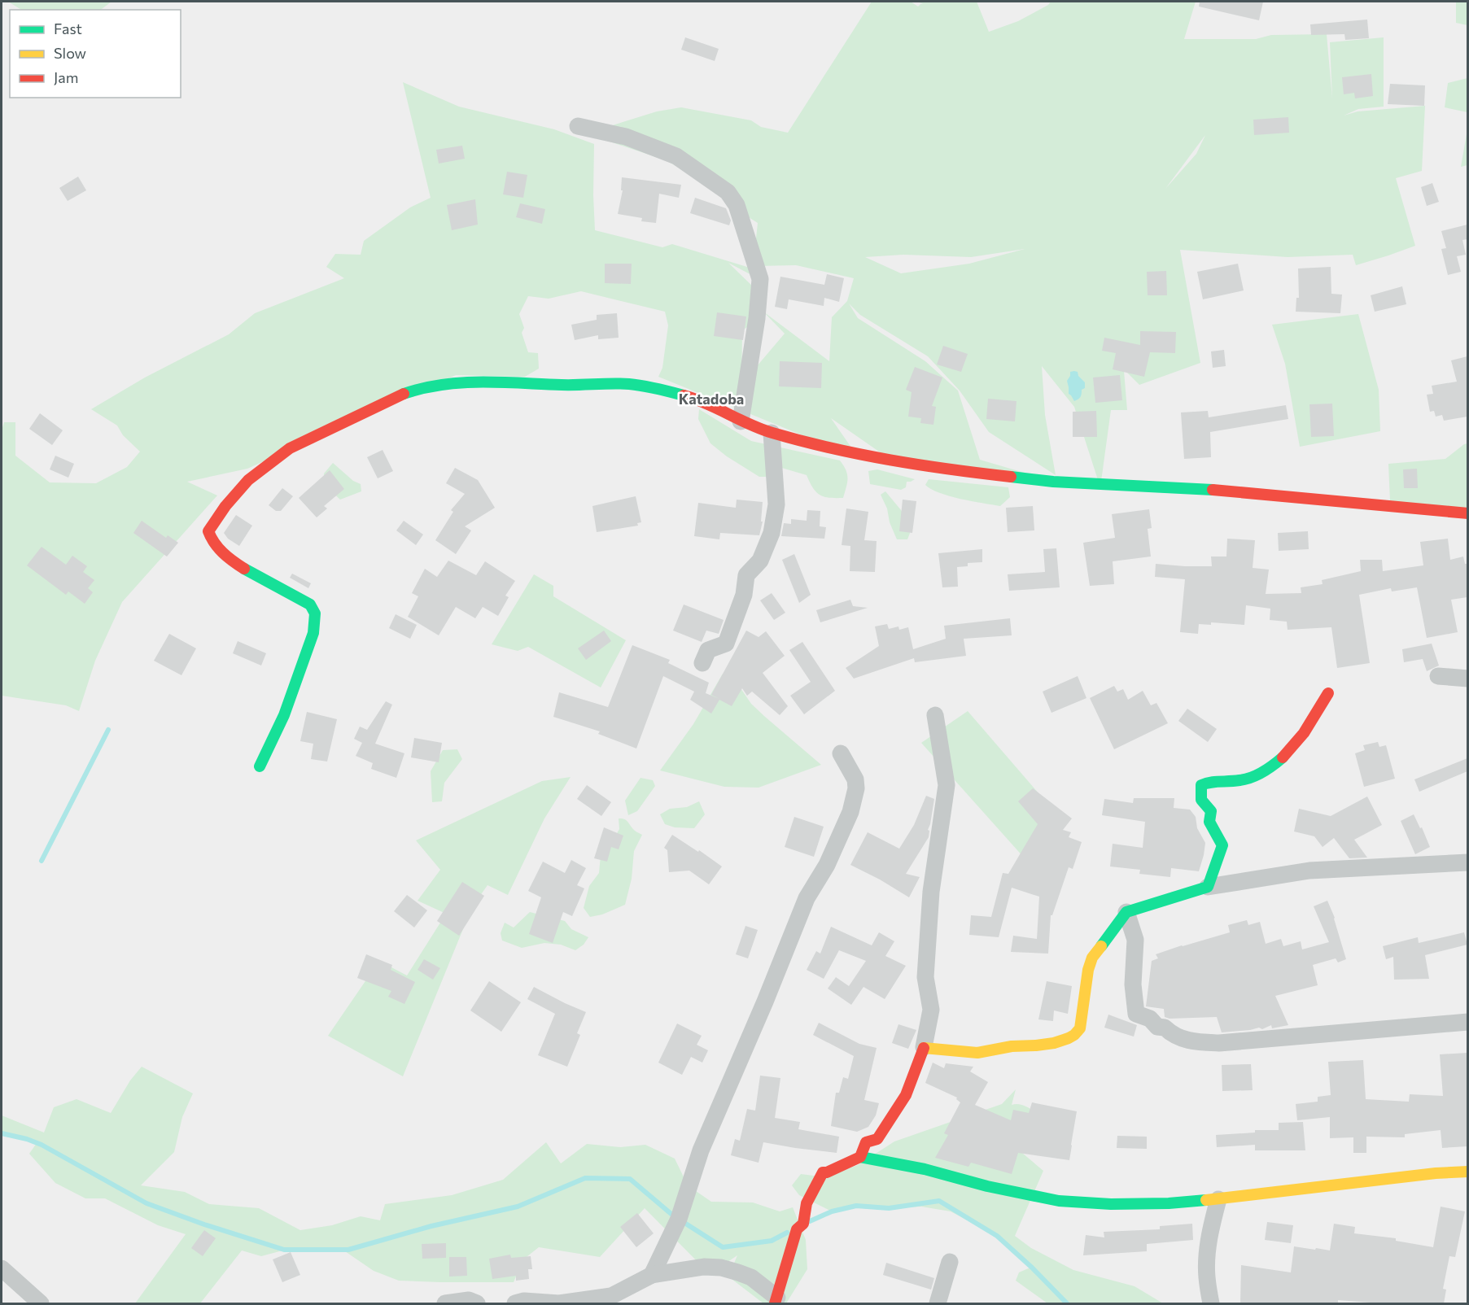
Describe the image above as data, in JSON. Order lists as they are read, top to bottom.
{
  "districts": ["Katadoba"],
  "legend": ["Fast", "Slow", "Jam"]
}
